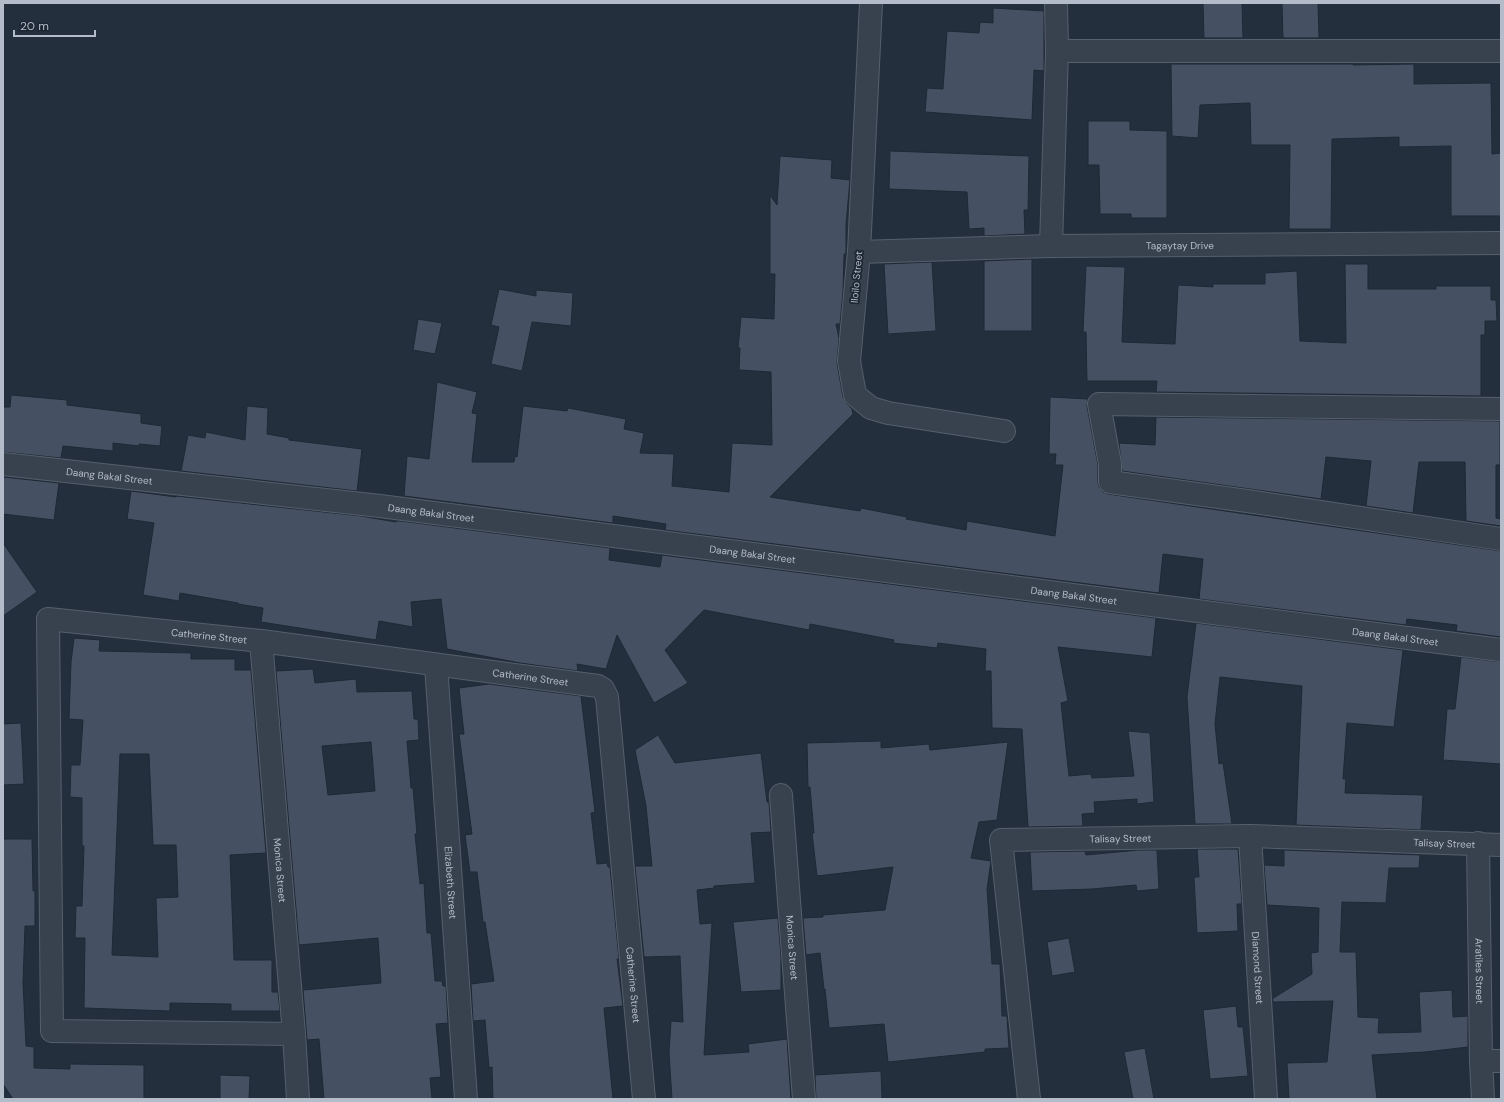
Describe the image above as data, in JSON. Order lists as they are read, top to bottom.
{
  "streets": {
    "street": [
      "Tagaytay Drive",
      "Iloilo Street",
      "Daang Bakal Street",
      "Catherine Street",
      "Talisay Street",
      "Monica Street",
      "Elizabeth Street",
      "Diamond Street",
      "Aratiles Street"
    ]
  },
  "crossings": [
    ["Tagaytay Drive", "Iloilo Street"],
    ["Catherine Street", "Monica Street"],
    ["Catherine Street", "Elizabeth Street"],
    ["Talisay Street", "Diamond Street"],
    ["Talisay Street", "Aratiles Street"]
  ],
  "scale_bar": "20 m"
}
